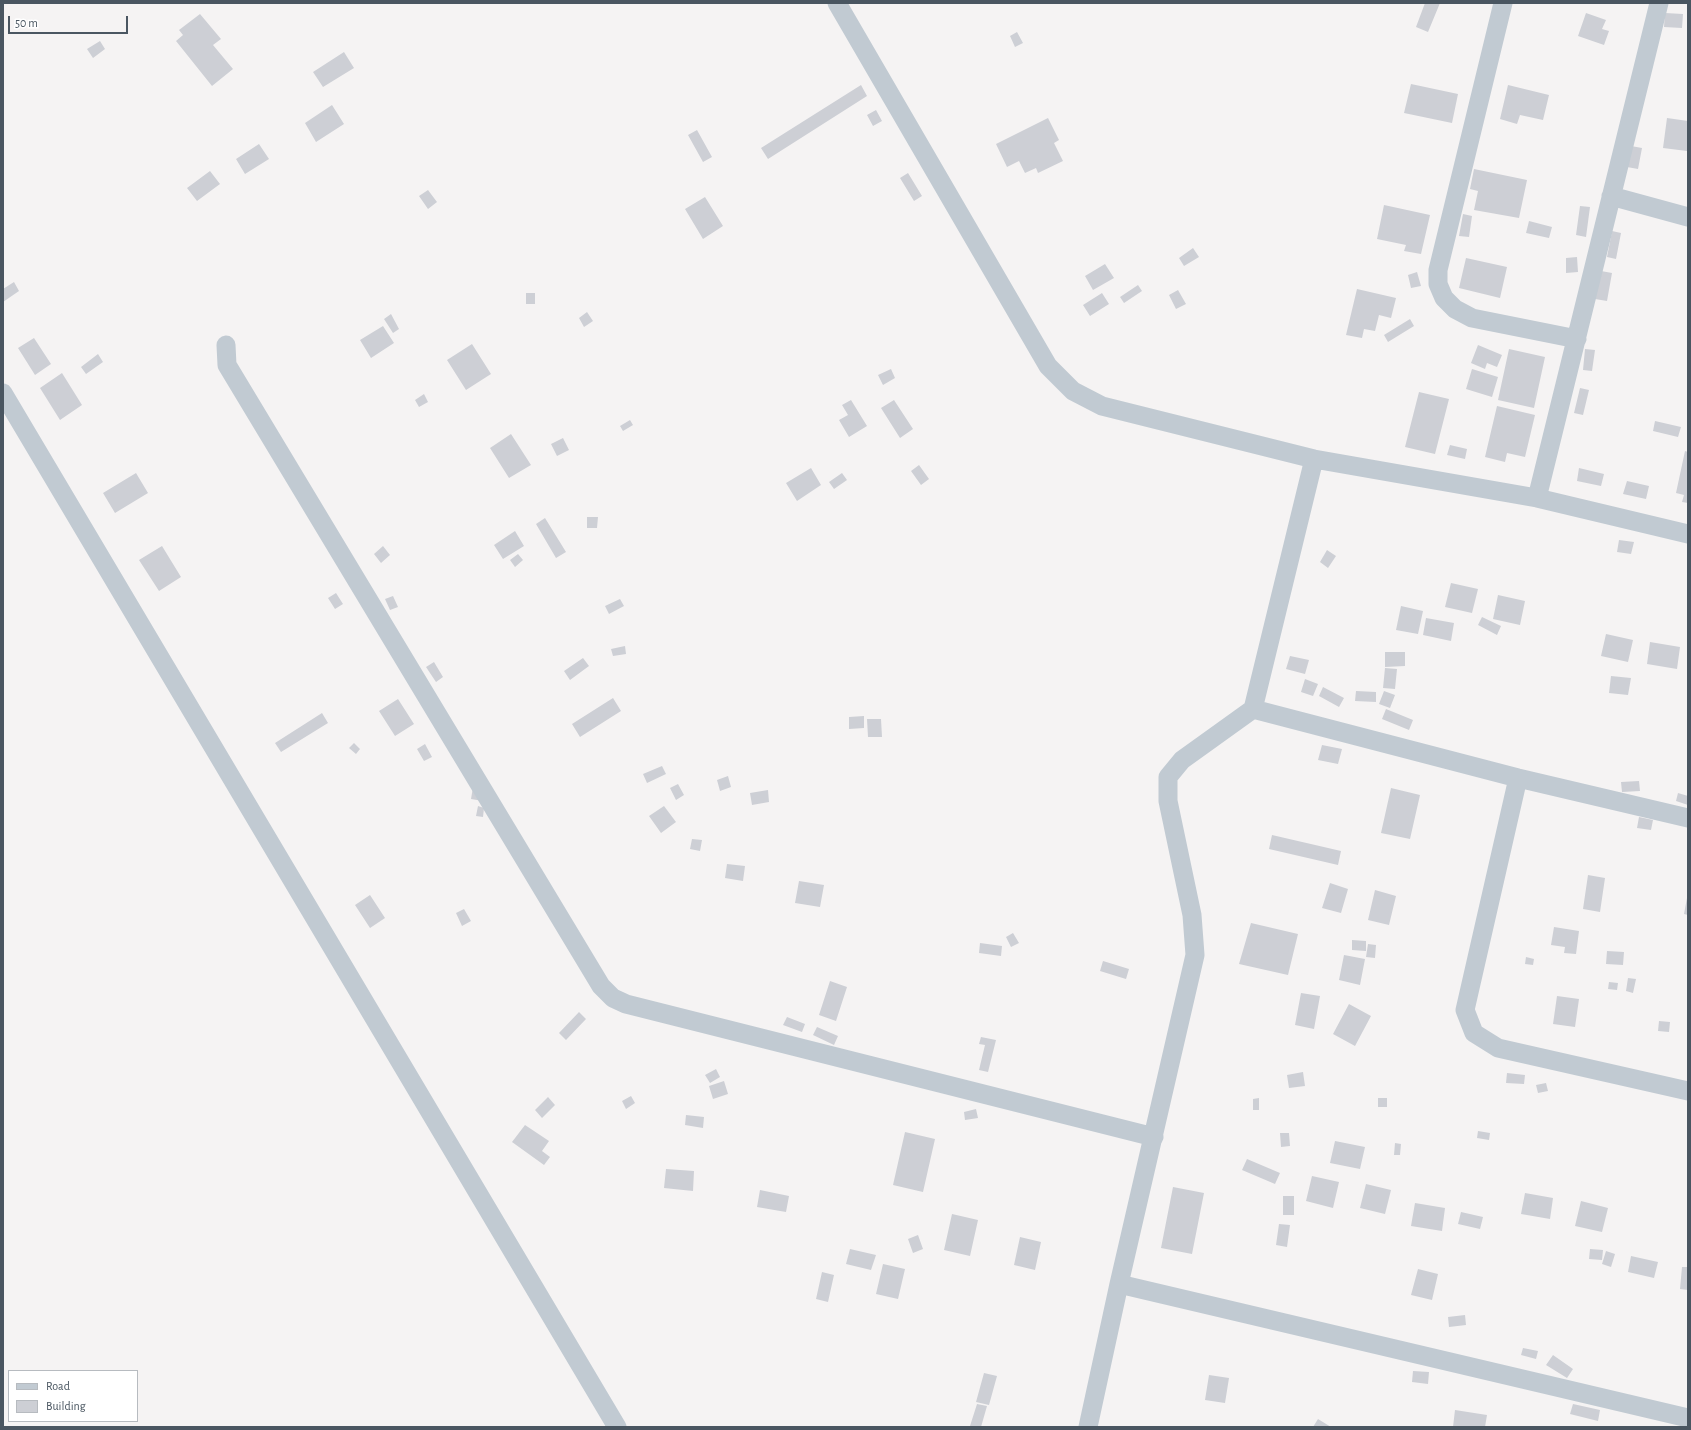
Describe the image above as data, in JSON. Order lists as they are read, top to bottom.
{
  "legend": ["Road", "Building"],
  "scale_bar": "50 m"
}
